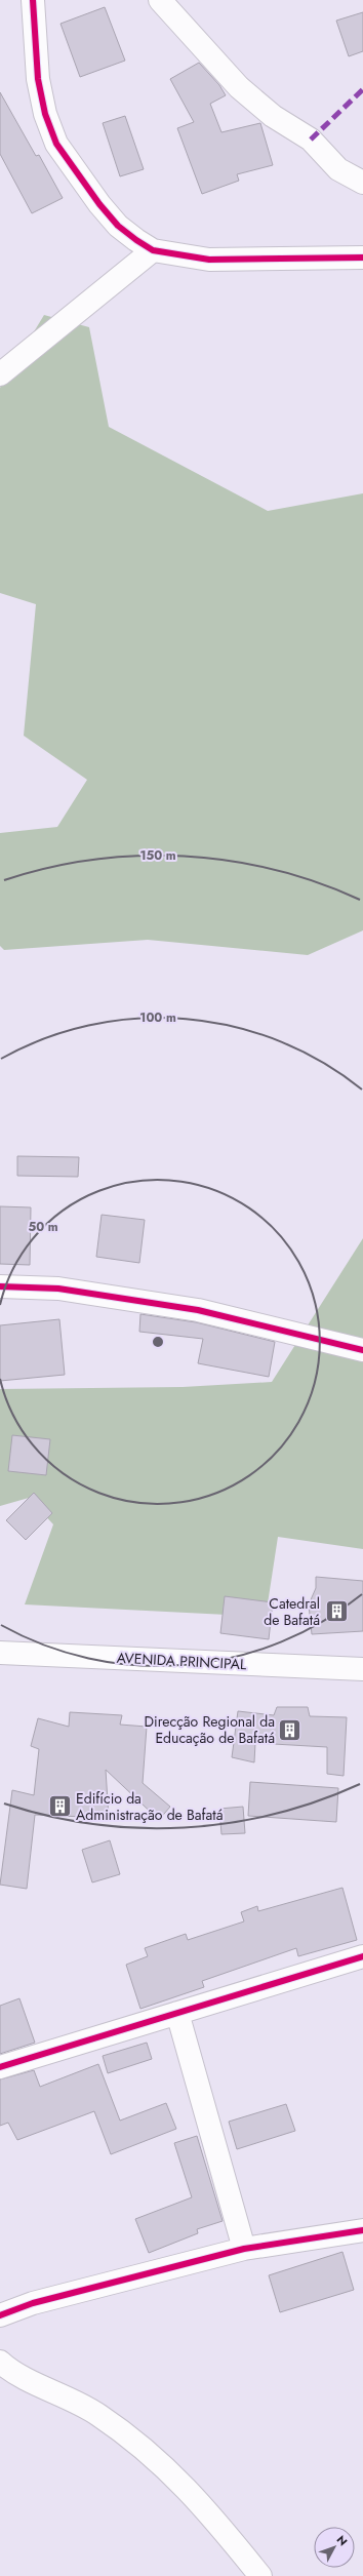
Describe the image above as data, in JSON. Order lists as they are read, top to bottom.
{
  "streets": {
    "street": ["AVENIDA PRINCIPAL"]
  },
  "places": {
    "building": ["Catedral de Bafatá", "Direcção Regional da Educação de Bafatá", "Edifício da Administração de Bafatá"]
  },
  "north": "top right",
  "rings": ["150 m", "100 m", "50 m"]
}
